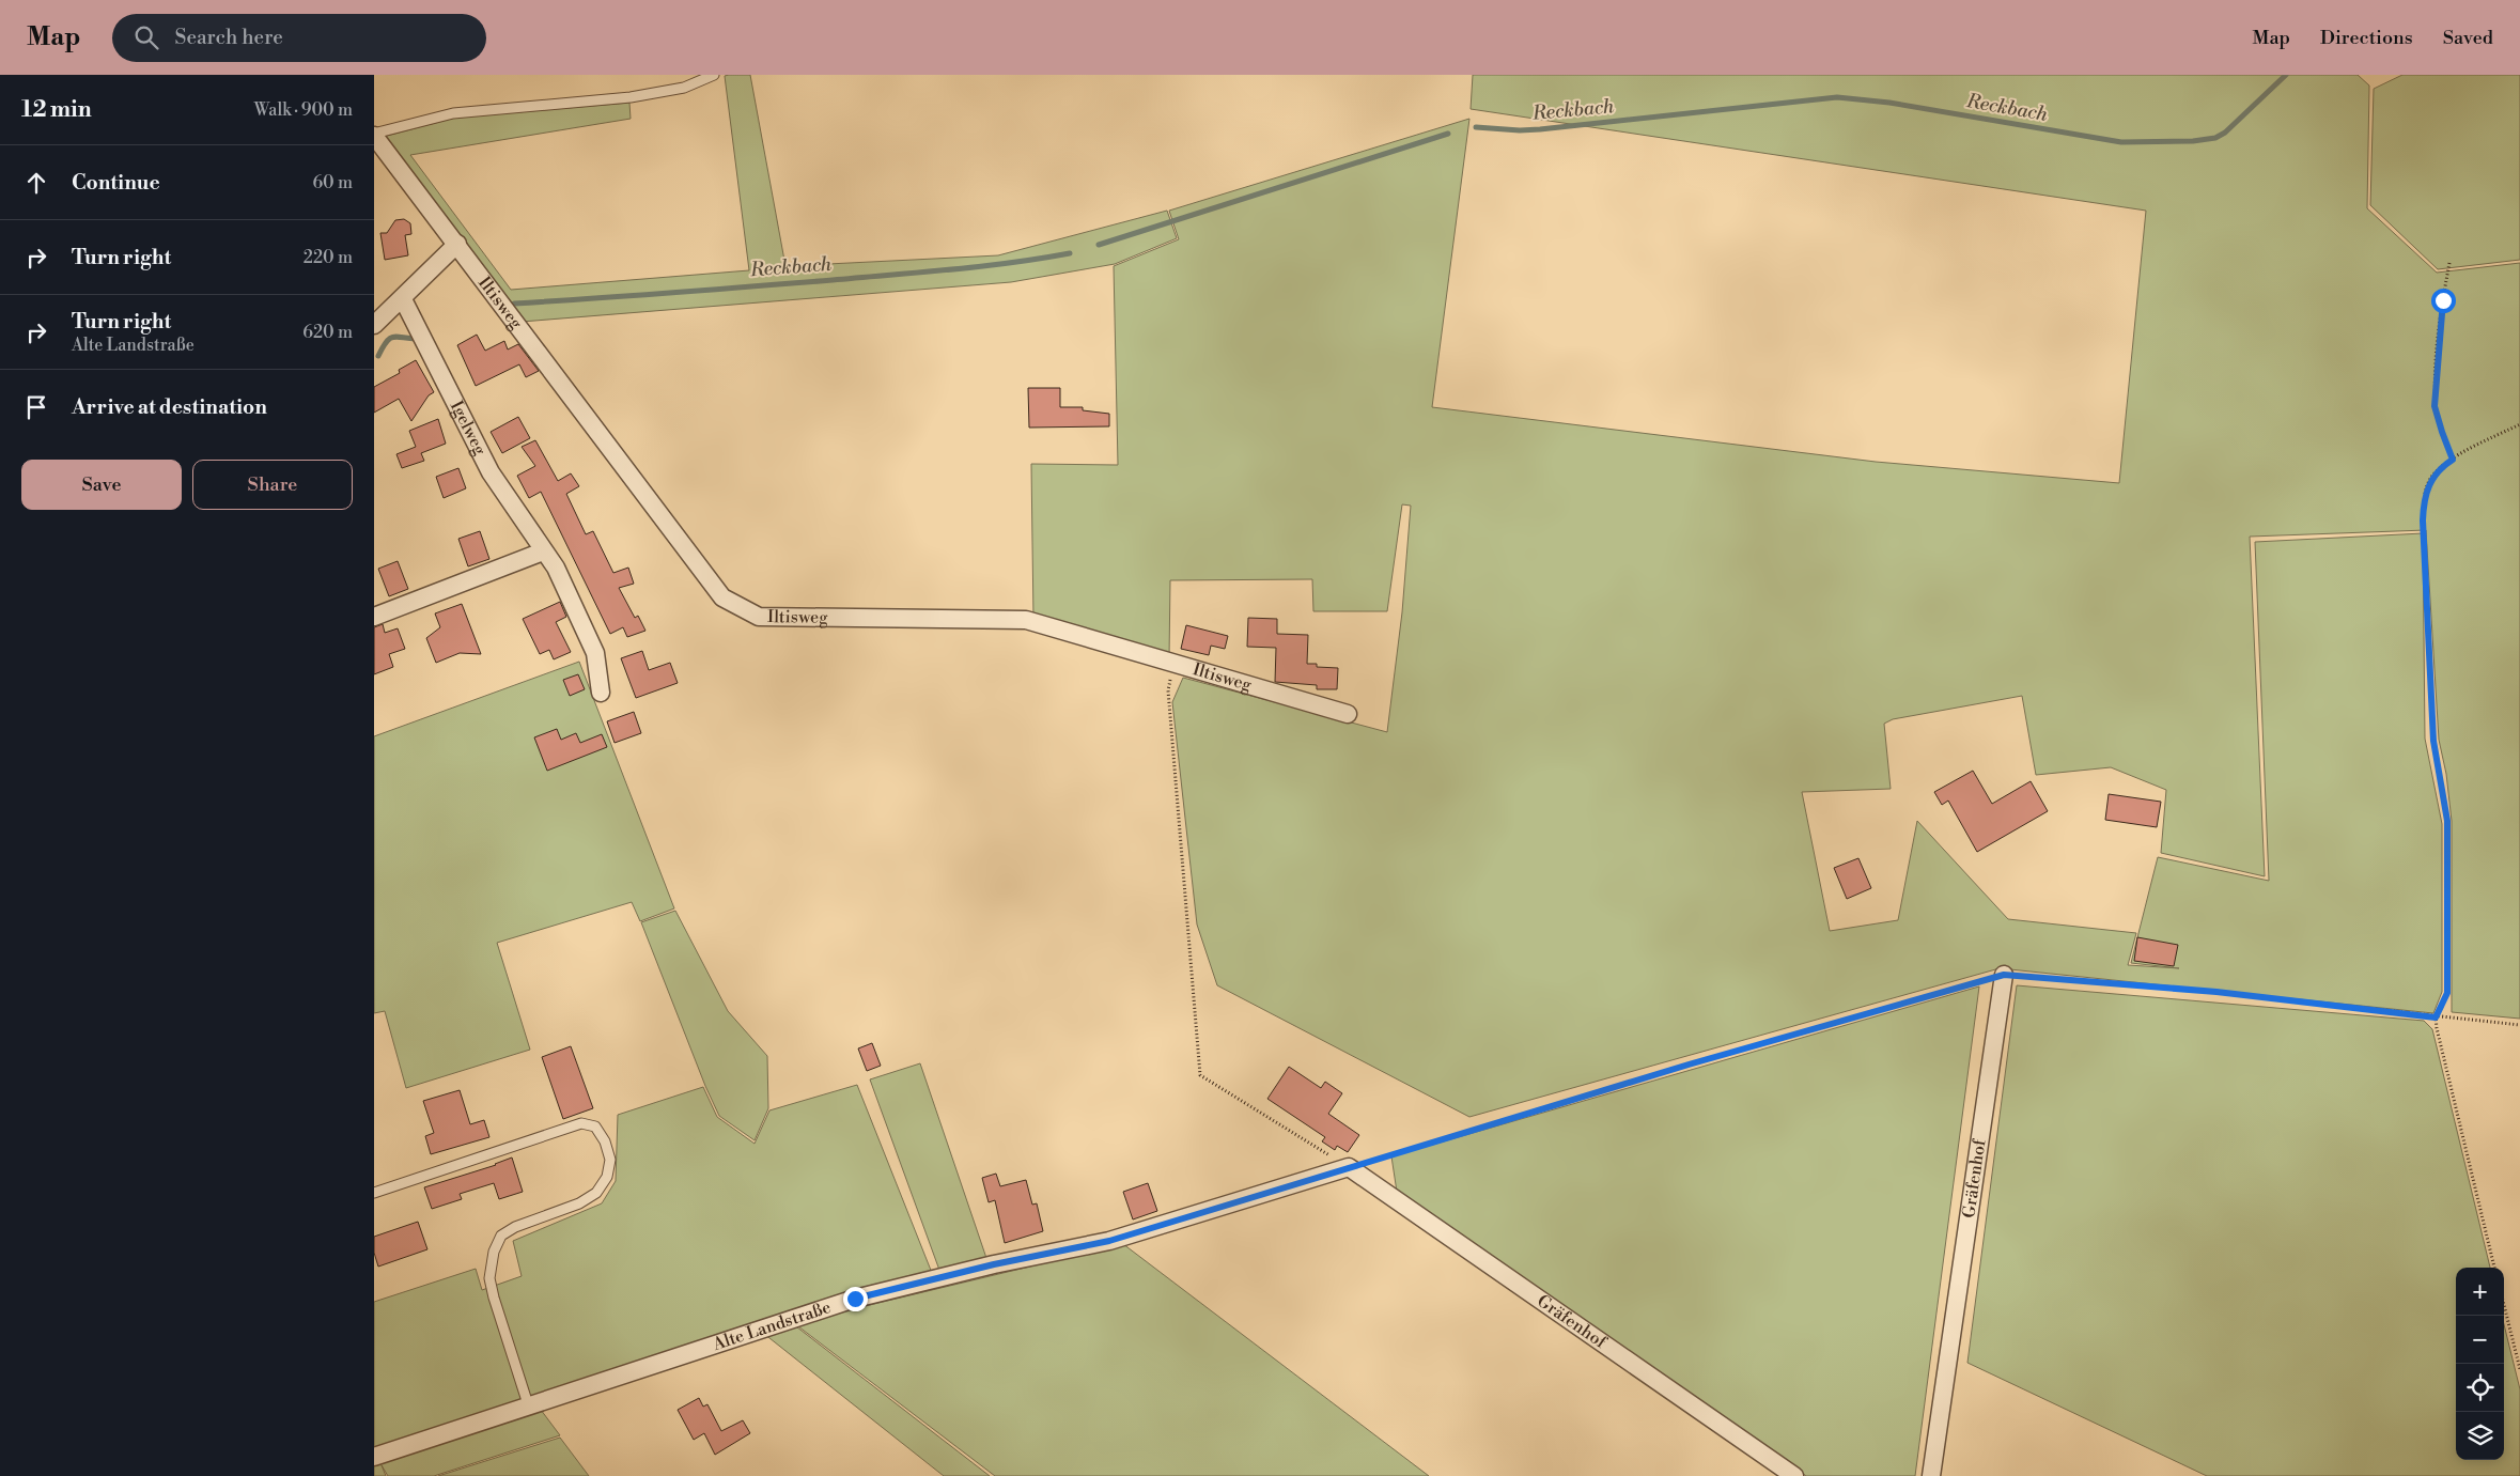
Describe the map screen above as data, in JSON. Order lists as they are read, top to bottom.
{
  "streets": {
    "street": [
      "Iltisweg",
      "Igelweg",
      "Gräfenhof",
      "Alte Landstraße"
    ]
  },
  "crossings": [
    ["Gräfenhof", "Alte Landstraße"]
  ],
  "water": ["Reckbach"],
  "page": {
    "header": "Map",
    "search": "Search here",
    "nav": ["Map", "Directions", "Saved"],
    "heading": ["12 min", "Walk · 900 m"],
    "list": [
      ["Continue", "60 m"],
      ["Turn right", "220 m"],
      ["Turn right", "Alte Landstraße", "620 m"],
      "Arrive at destination"
    ],
    "buttons": ["Save", "Share"],
    "map_buttons": ["+", "−"]
  }
}
